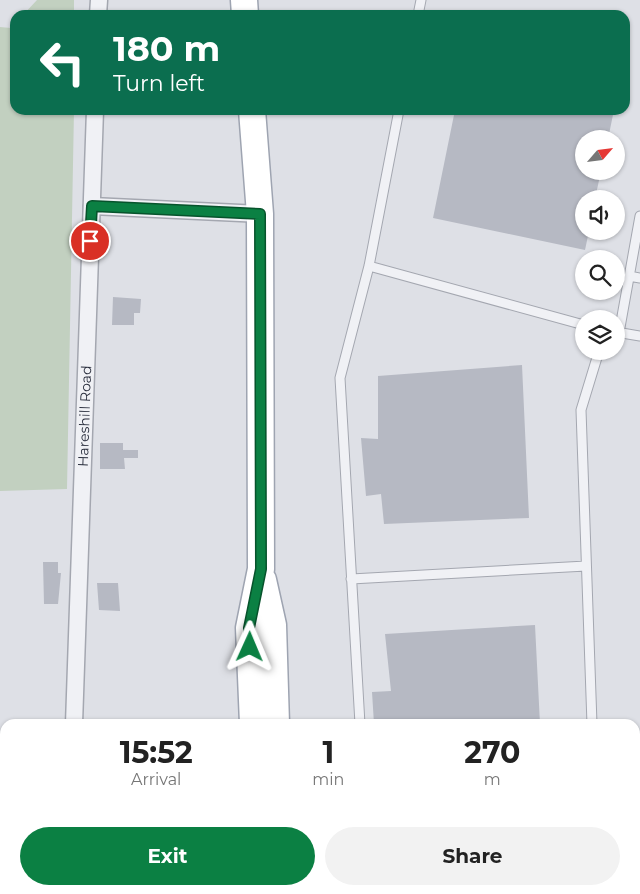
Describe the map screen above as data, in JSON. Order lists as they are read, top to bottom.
{
  "streets": {
    "street": ["Hareshill Road"]
  },
  "north": "top right",
  "page": {
    "turn": ["180 m", "Turn left"],
    "eta": [
      "15:52",
      "Arrival",
      "1",
      "min",
      "270",
      "m"
    ],
    "buttons": ["Exit", "Share"]
  }
}
